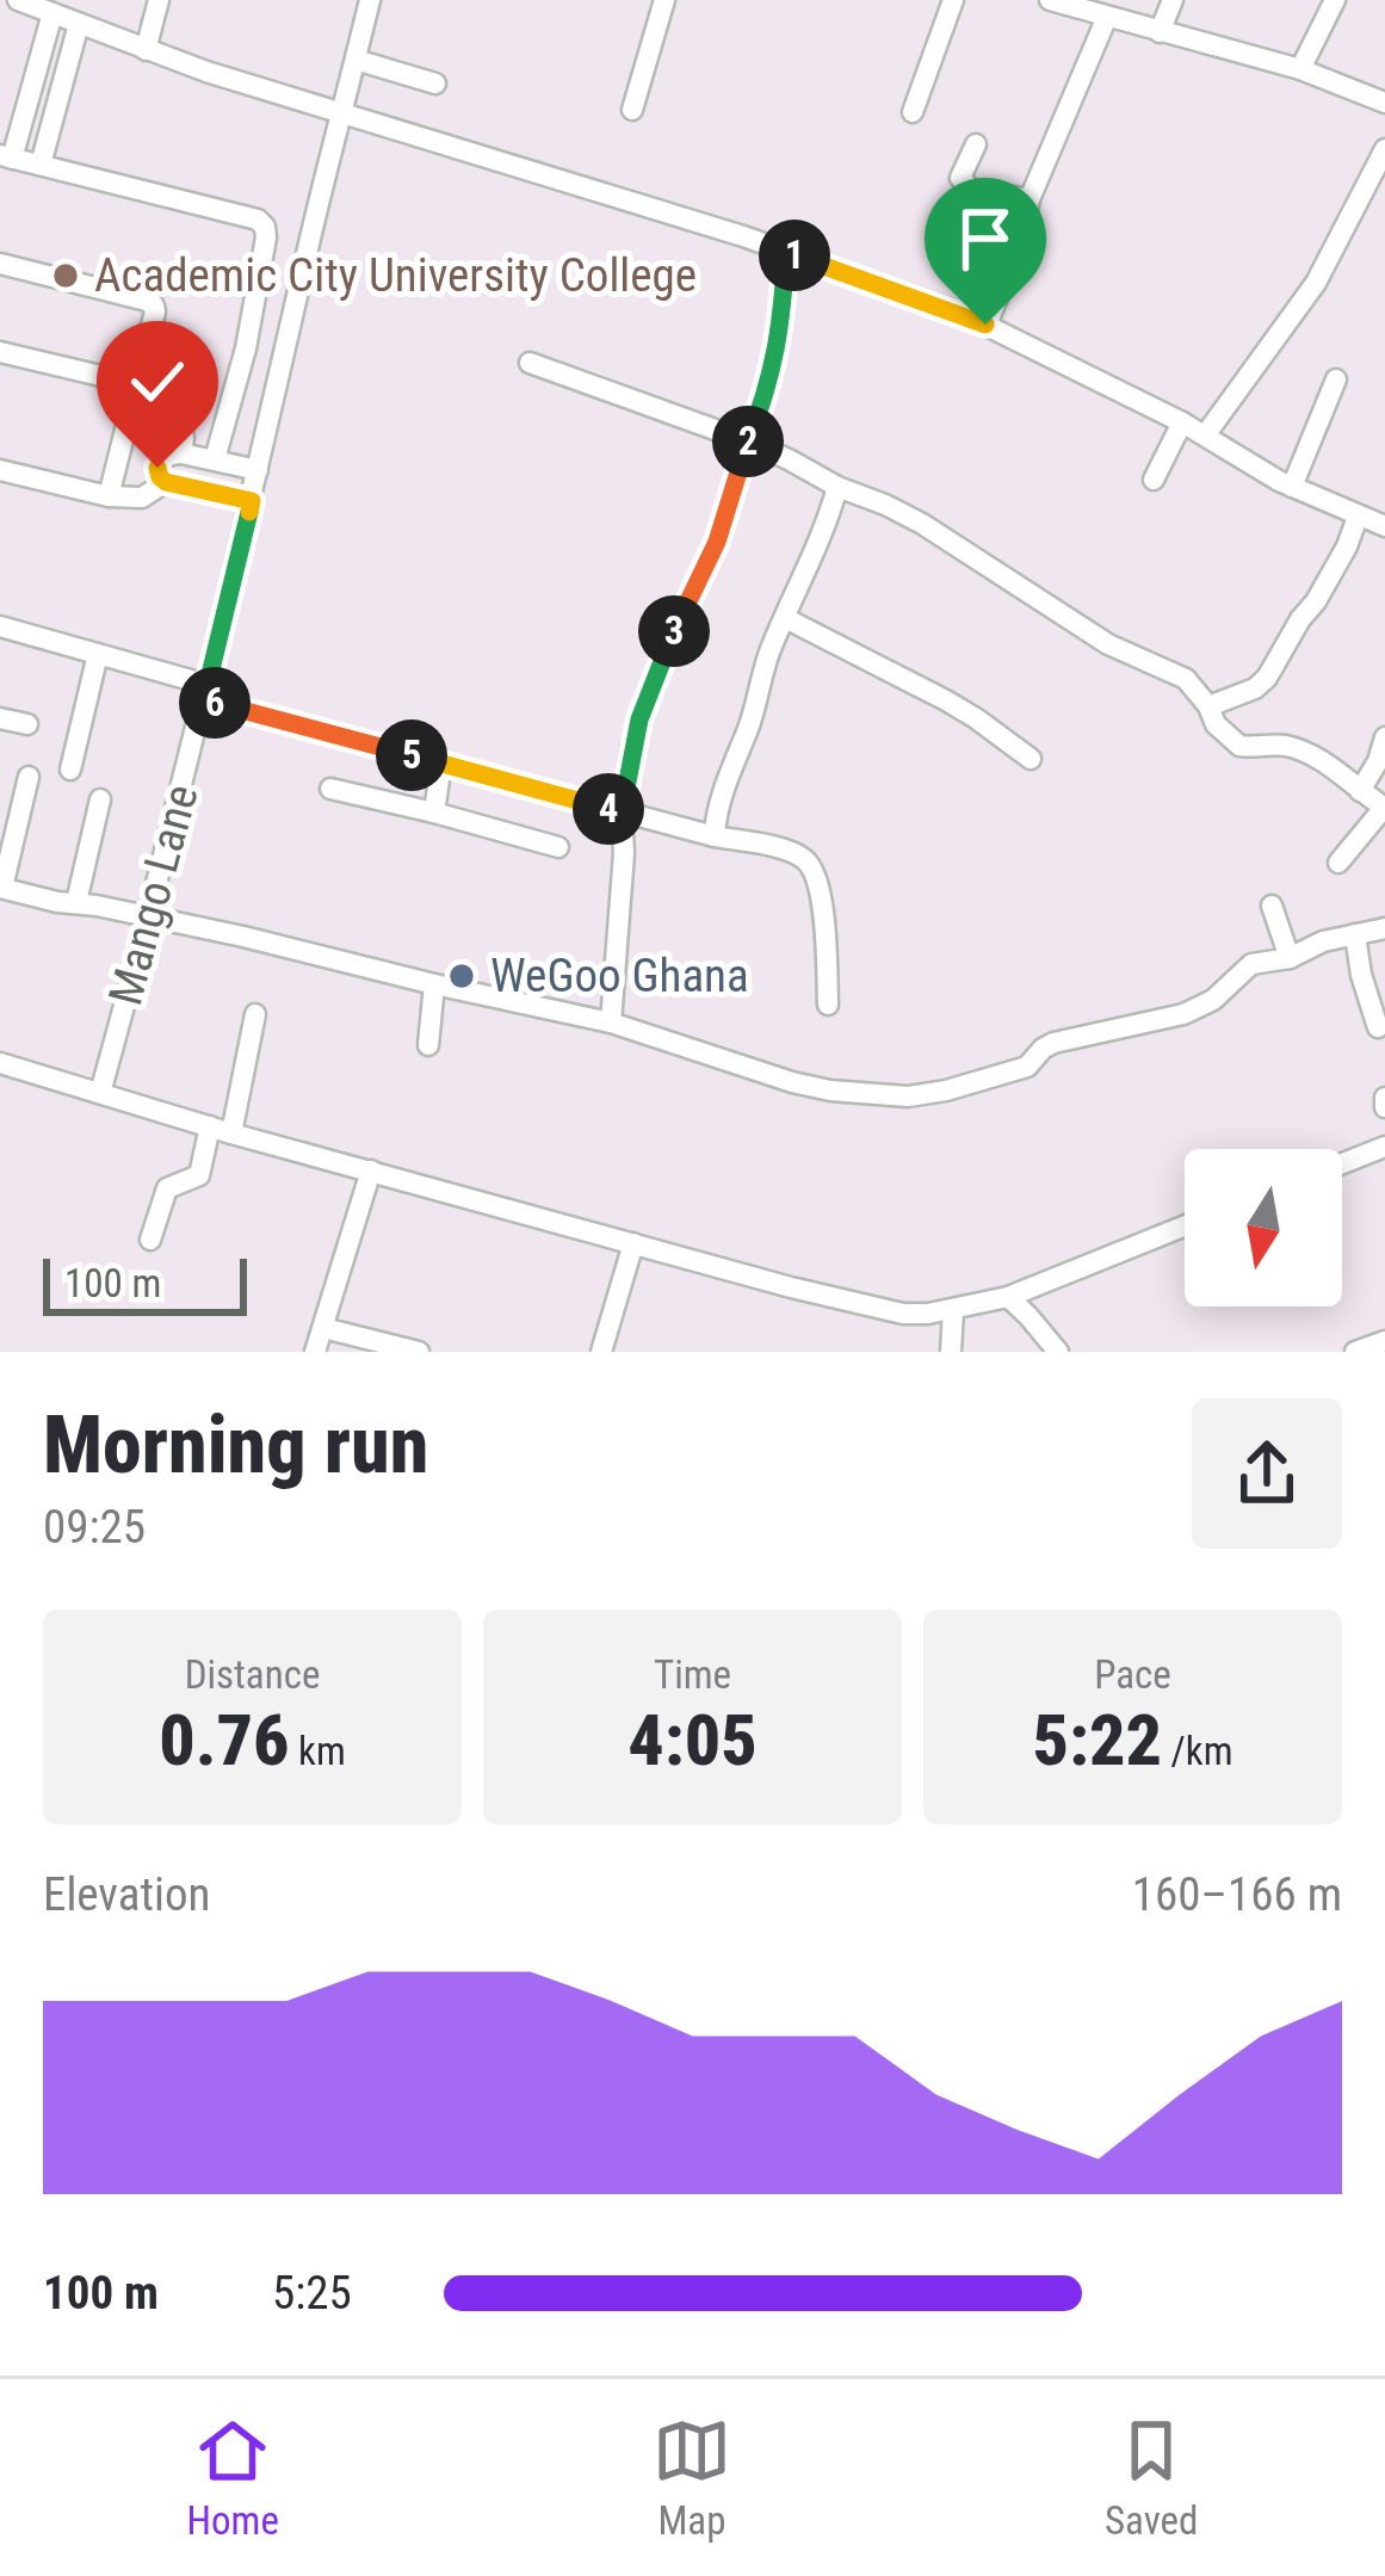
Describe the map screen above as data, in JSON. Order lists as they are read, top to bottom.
{
  "streets": {
    "street": ["Mango Lane"]
  },
  "places": ["Academic City University College", "WeGoo Ghana"],
  "scale_bar": "100 m",
  "north": "bottom",
  "page": {
    "pins": [
      "1",
      "2",
      "3",
      "6",
      "5",
      "4"
    ],
    "scale": "100 m",
    "heading": ["Morning run", "09:25"],
    "stats": [
      ["Distance", "0.76 km"],
      ["Time", "4:05"],
      ["Pace", "5:22 /km"]
    ],
    "chart": ["Elevation", "160–166 m"],
    "list": [
      {
        "name": "100 m",
        "note": "5:25"
      }
    ],
    "tabs": ["Home", "Map", "Saved"]
  }
}
